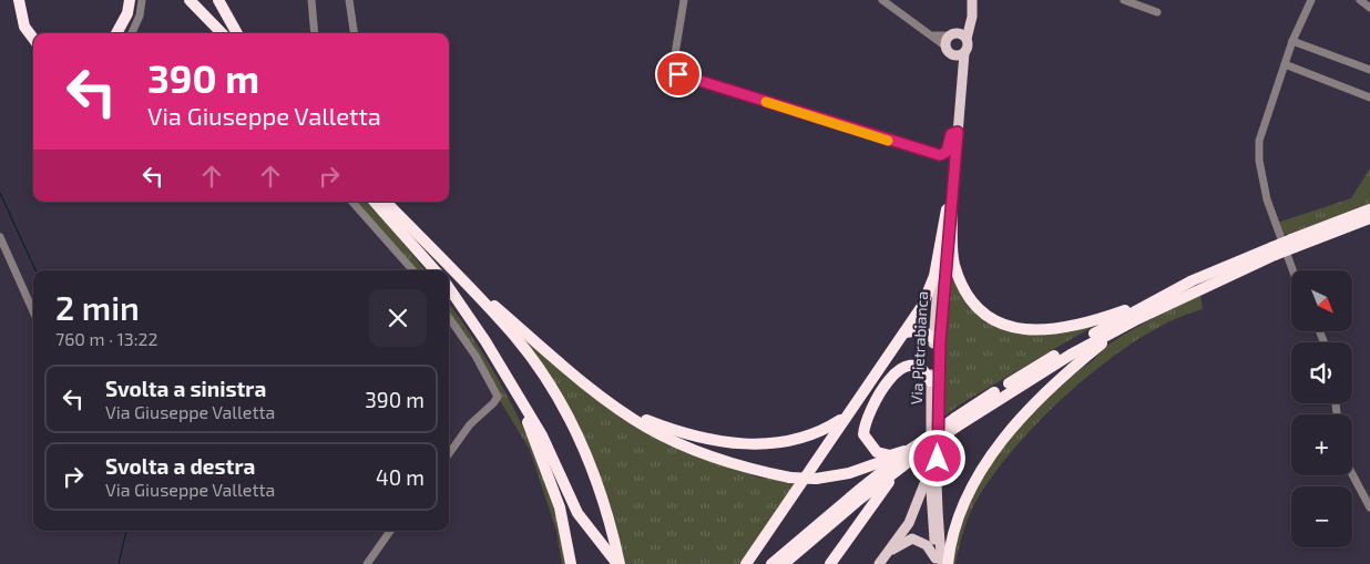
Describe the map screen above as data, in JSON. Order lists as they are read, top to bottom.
{
  "streets": {
    "main road": ["Via Pietrabianca"]
  },
  "north": "bottom right",
  "page": {
    "turn": ["390 m", "Via Giuseppe Valletta"],
    "map_buttons": ["+", "−"],
    "heading": ["2 min", "760 m · 13:22"],
    "list": [
      {
        "name": "Svolta a sinistra",
        "note": "Via Giuseppe Valletta",
        "value": "390 m"
      },
      {
        "name": "Svolta a destra",
        "note": "Via Giuseppe Valletta",
        "value": "40 m"
      }
    ]
  }
}
